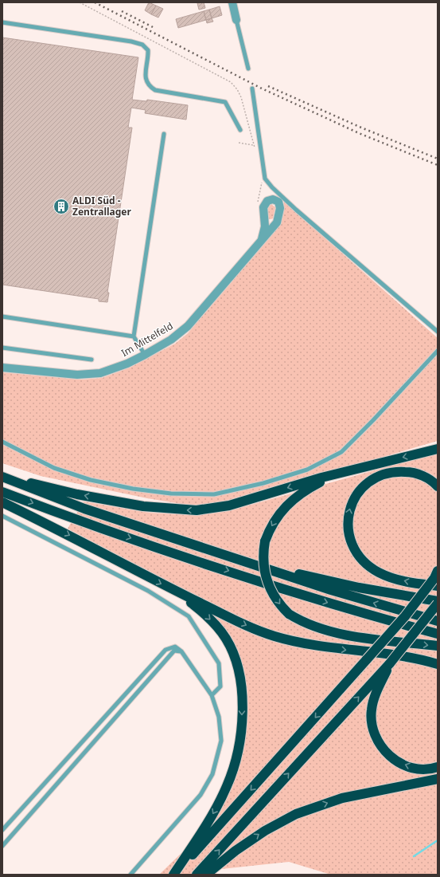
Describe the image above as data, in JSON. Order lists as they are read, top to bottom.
{
  "streets": {
    "street": ["Im Mittelfeld"]
  },
  "places": {
    "building": ["ALDI Süd - Zentrallager"]
  }
}
